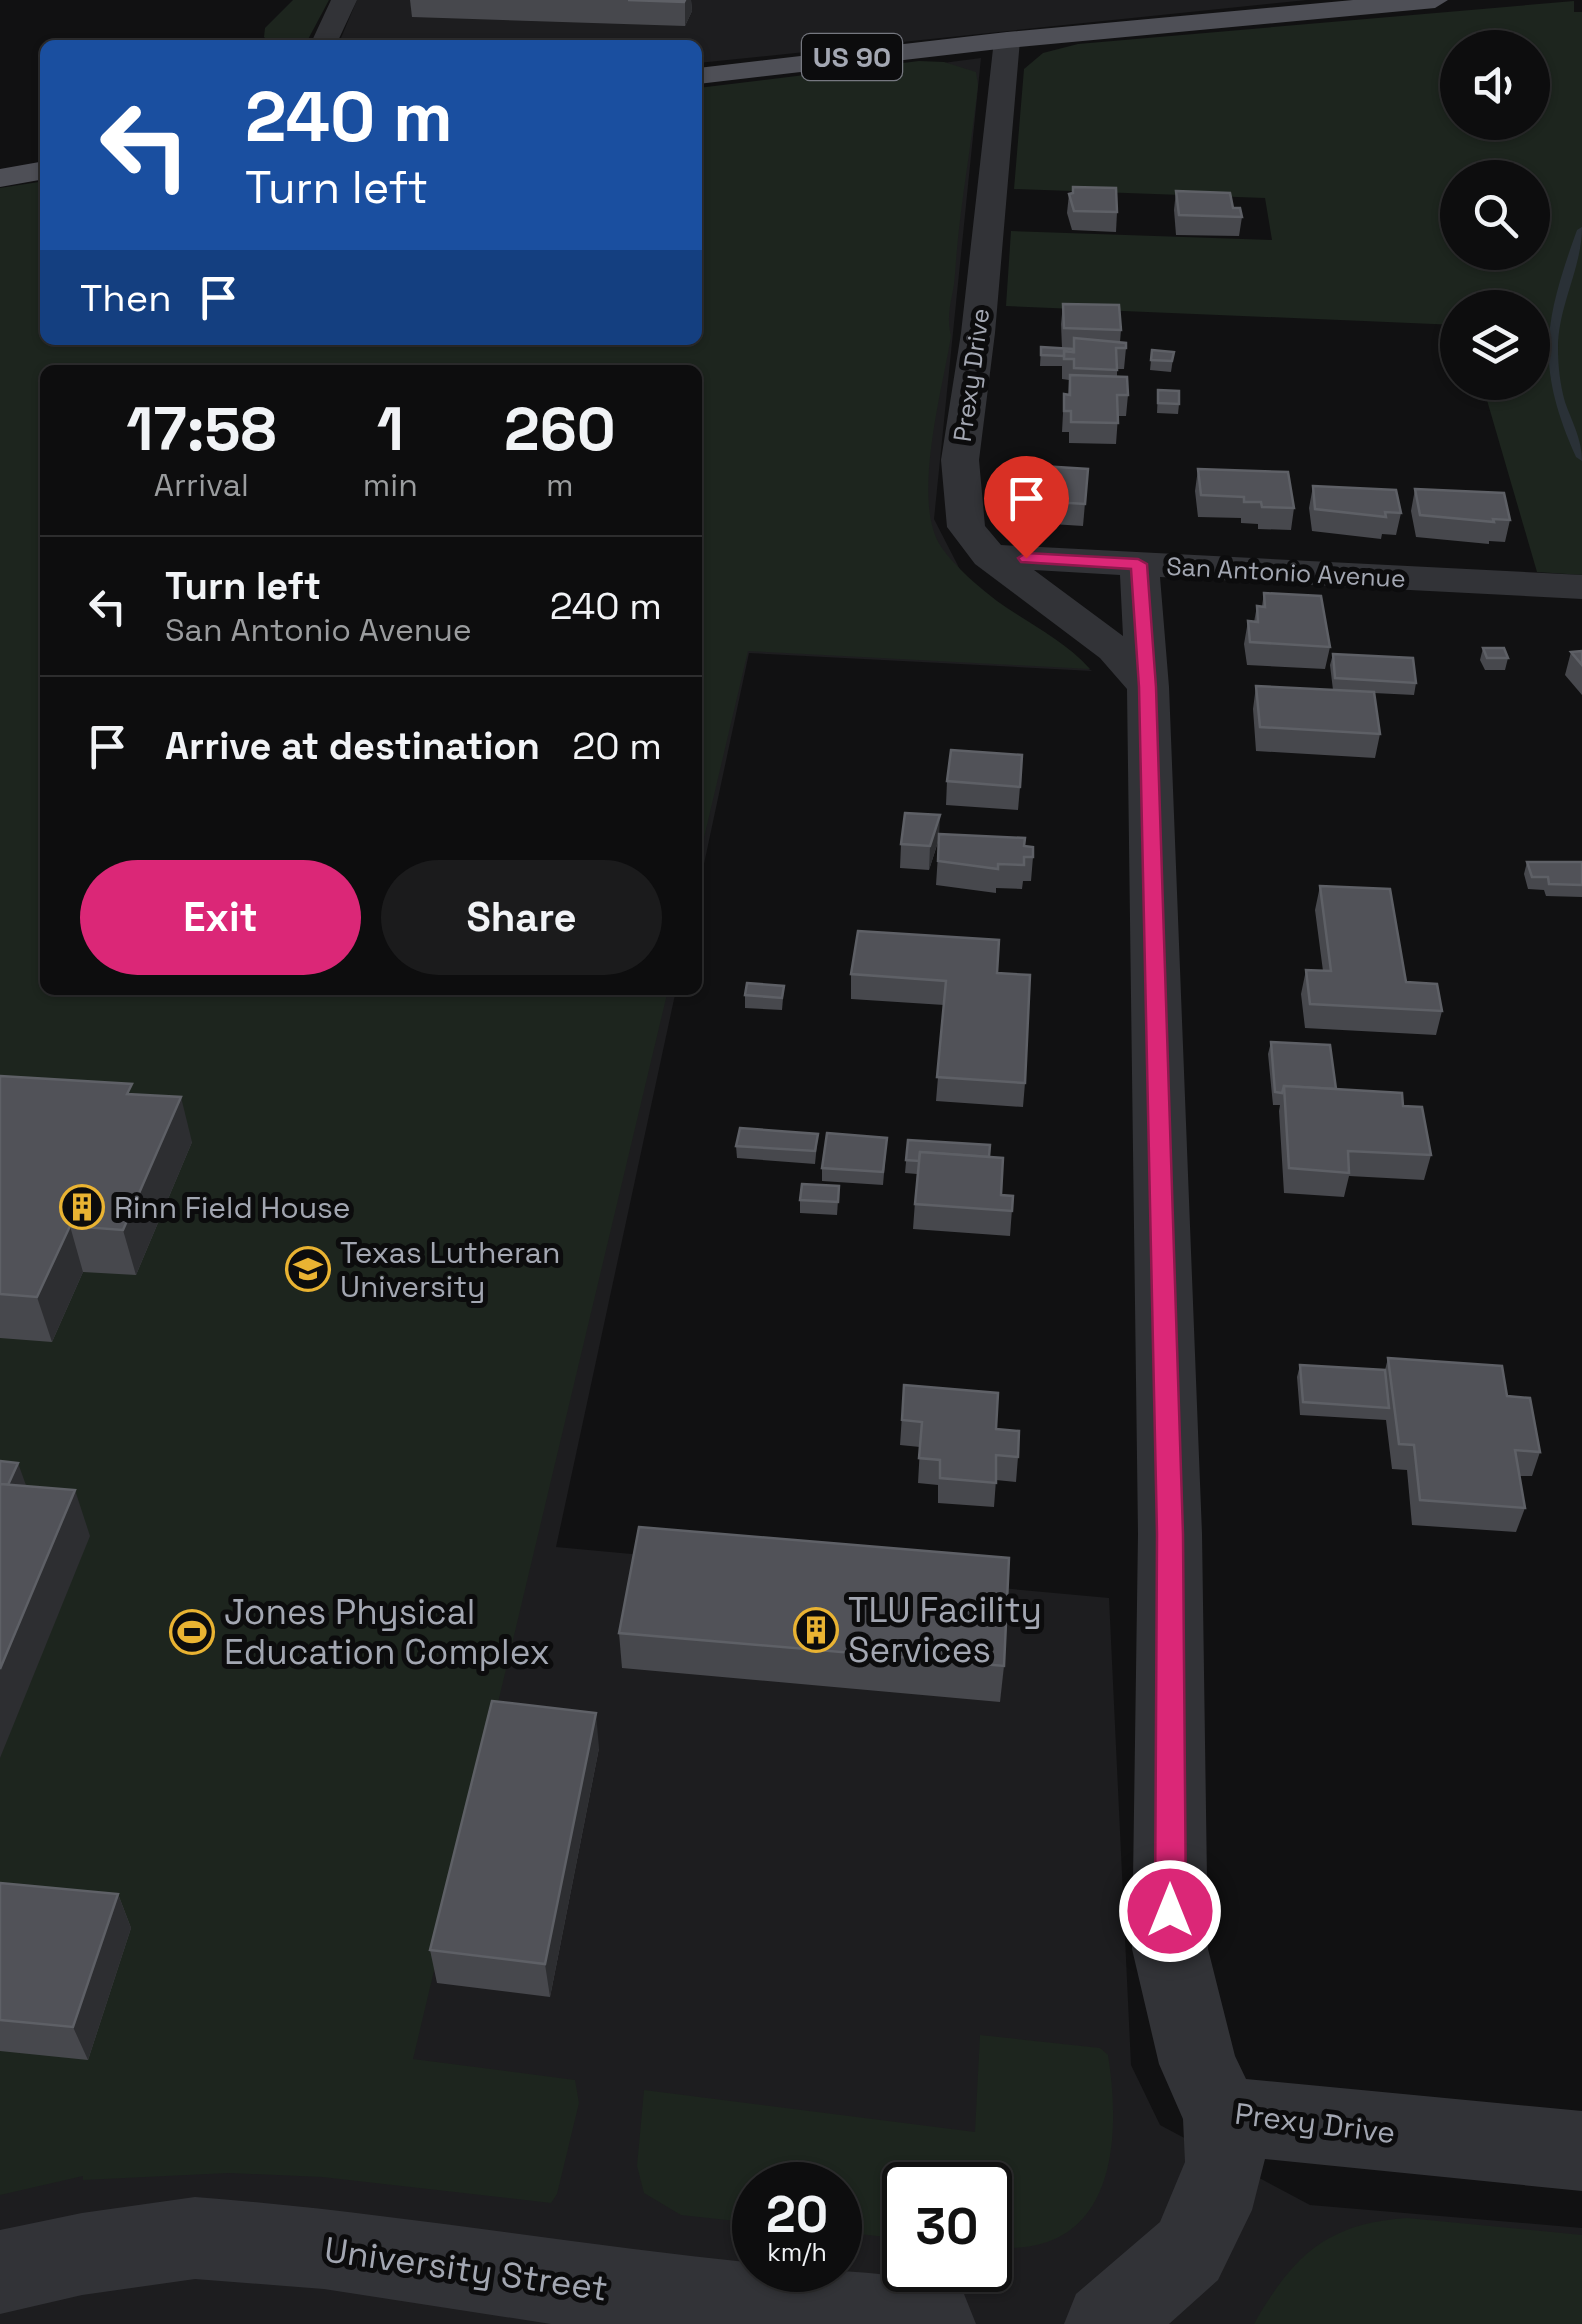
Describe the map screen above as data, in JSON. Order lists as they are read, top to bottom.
{
  "streets": {
    "main road": ["US 90"],
    "street": ["Prexy Drive", "San Antonio Avenue", "University Street"]
  },
  "crossings": [
    ["US 90", "Prexy Drive"],
    ["Prexy Drive", "San Antonio Avenue"]
  ],
  "places": {
    "building": ["Rinn Field House", "TLU Facility Services"],
    "school or university": ["Texas Lutheran University"],
    "sports": ["Jones Physical Education Complex"]
  },
  "page": {
    "turn": ["240 m", "Turn left"],
    "then": "Then",
    "eta": [
      "17:58",
      "Arrival",
      "1",
      "min",
      "260",
      "m"
    ],
    "list": [
      {
        "name": "Turn left",
        "note": "San Antonio Avenue",
        "value": "240 m"
      },
      {
        "name": "Arrive at destination",
        "value": "20 m"
      }
    ],
    "buttons": ["Exit", "Share"],
    "speed": "20 km/h",
    "limit": "30"
  }
}
